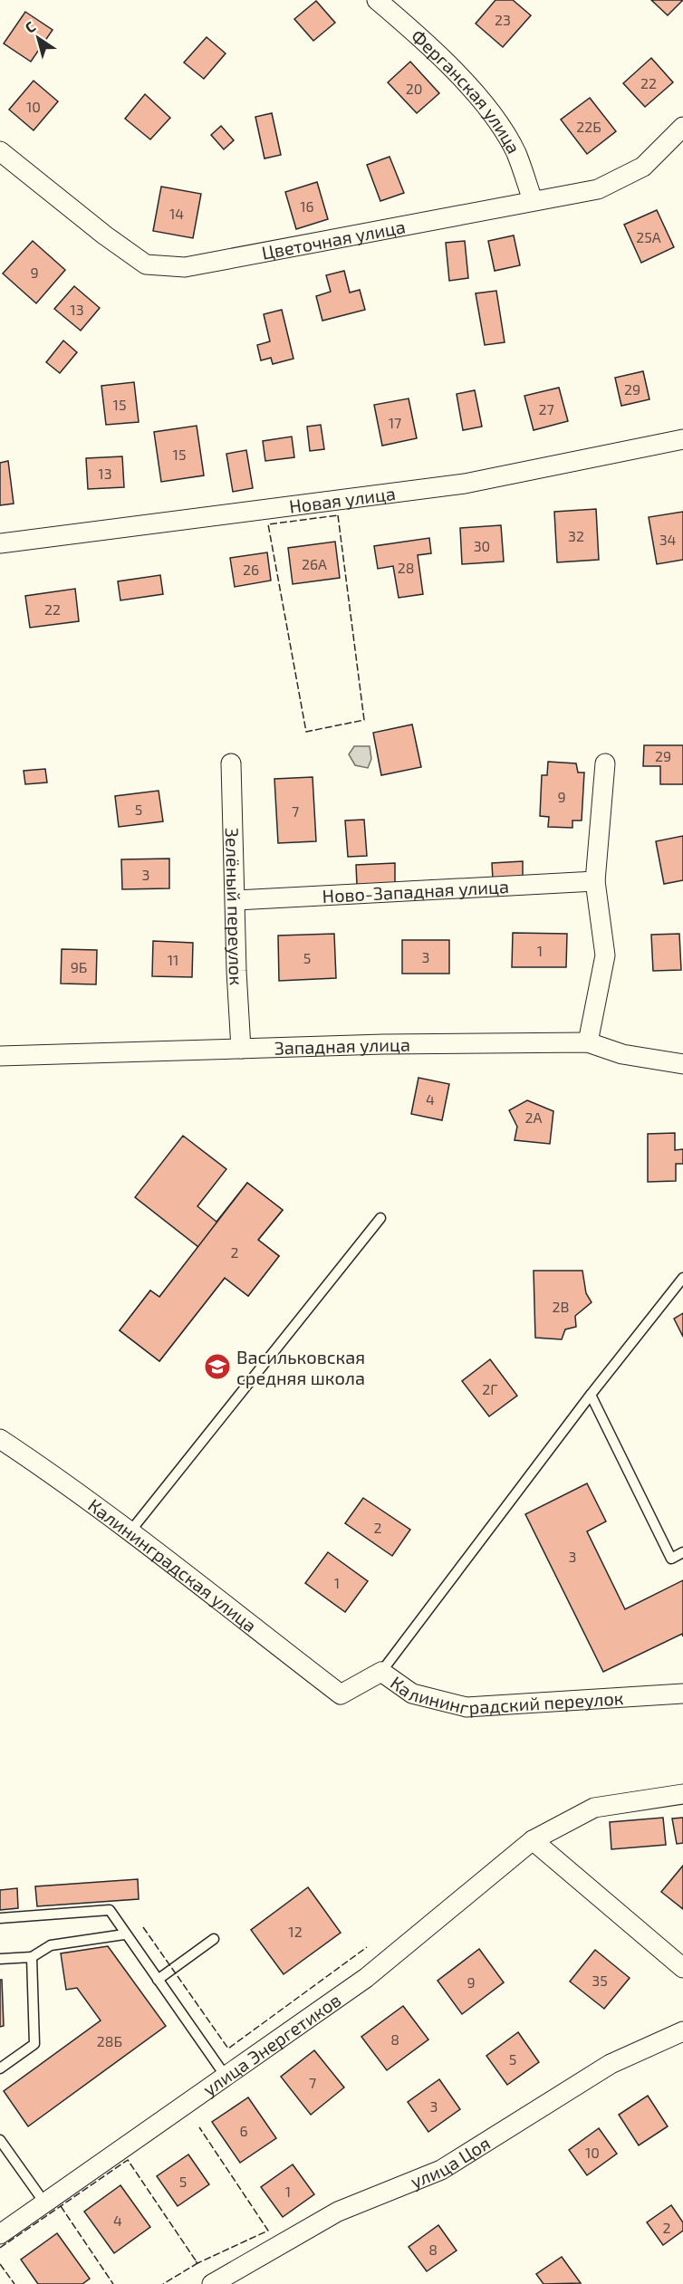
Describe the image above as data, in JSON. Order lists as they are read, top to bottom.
{
  "streets": {
    "street": [
      "Ферганская улица",
      "Цветочная улица",
      "Новая улица",
      "Ново-Западная улица",
      "Зелёный переулок",
      "Западная улица",
      "Калининградская улица",
      "Калининградский переулок",
      "улица Энергетиков",
      "улица Цоя"
    ]
  },
  "crossings": [
    ["Ферганская улица", "Цветочная улица"],
    ["Ново-Западная улица", "Зелёный переулок"],
    ["Зелёный переулок", "Западная улица"],
    ["Калининградская улица", "Калининградский переулок"]
  ],
  "places": {
    "school or university": ["Васильковская средняя школа"]
  },
  "house_numbers": [
    "23",
    "22",
    "20",
    "10",
    "22Б",
    "16",
    "14",
    "25А",
    "9",
    "13",
    "29",
    "15",
    "27",
    "17",
    "15",
    "13",
    "32",
    "34",
    "30",
    "26А",
    "28",
    "26",
    "22",
    "29",
    "9",
    "5",
    "7",
    "3",
    "1",
    "3",
    "5",
    "11",
    "9Б",
    "4",
    "2А",
    "2",
    "2В",
    "2Г",
    "2",
    "3",
    "1",
    "12",
    "35",
    "9",
    "8",
    "28Б",
    "5",
    "7",
    "3",
    "6",
    "10",
    "5",
    "1",
    "4",
    "2",
    "8"
  ],
  "north": "top left"
}
